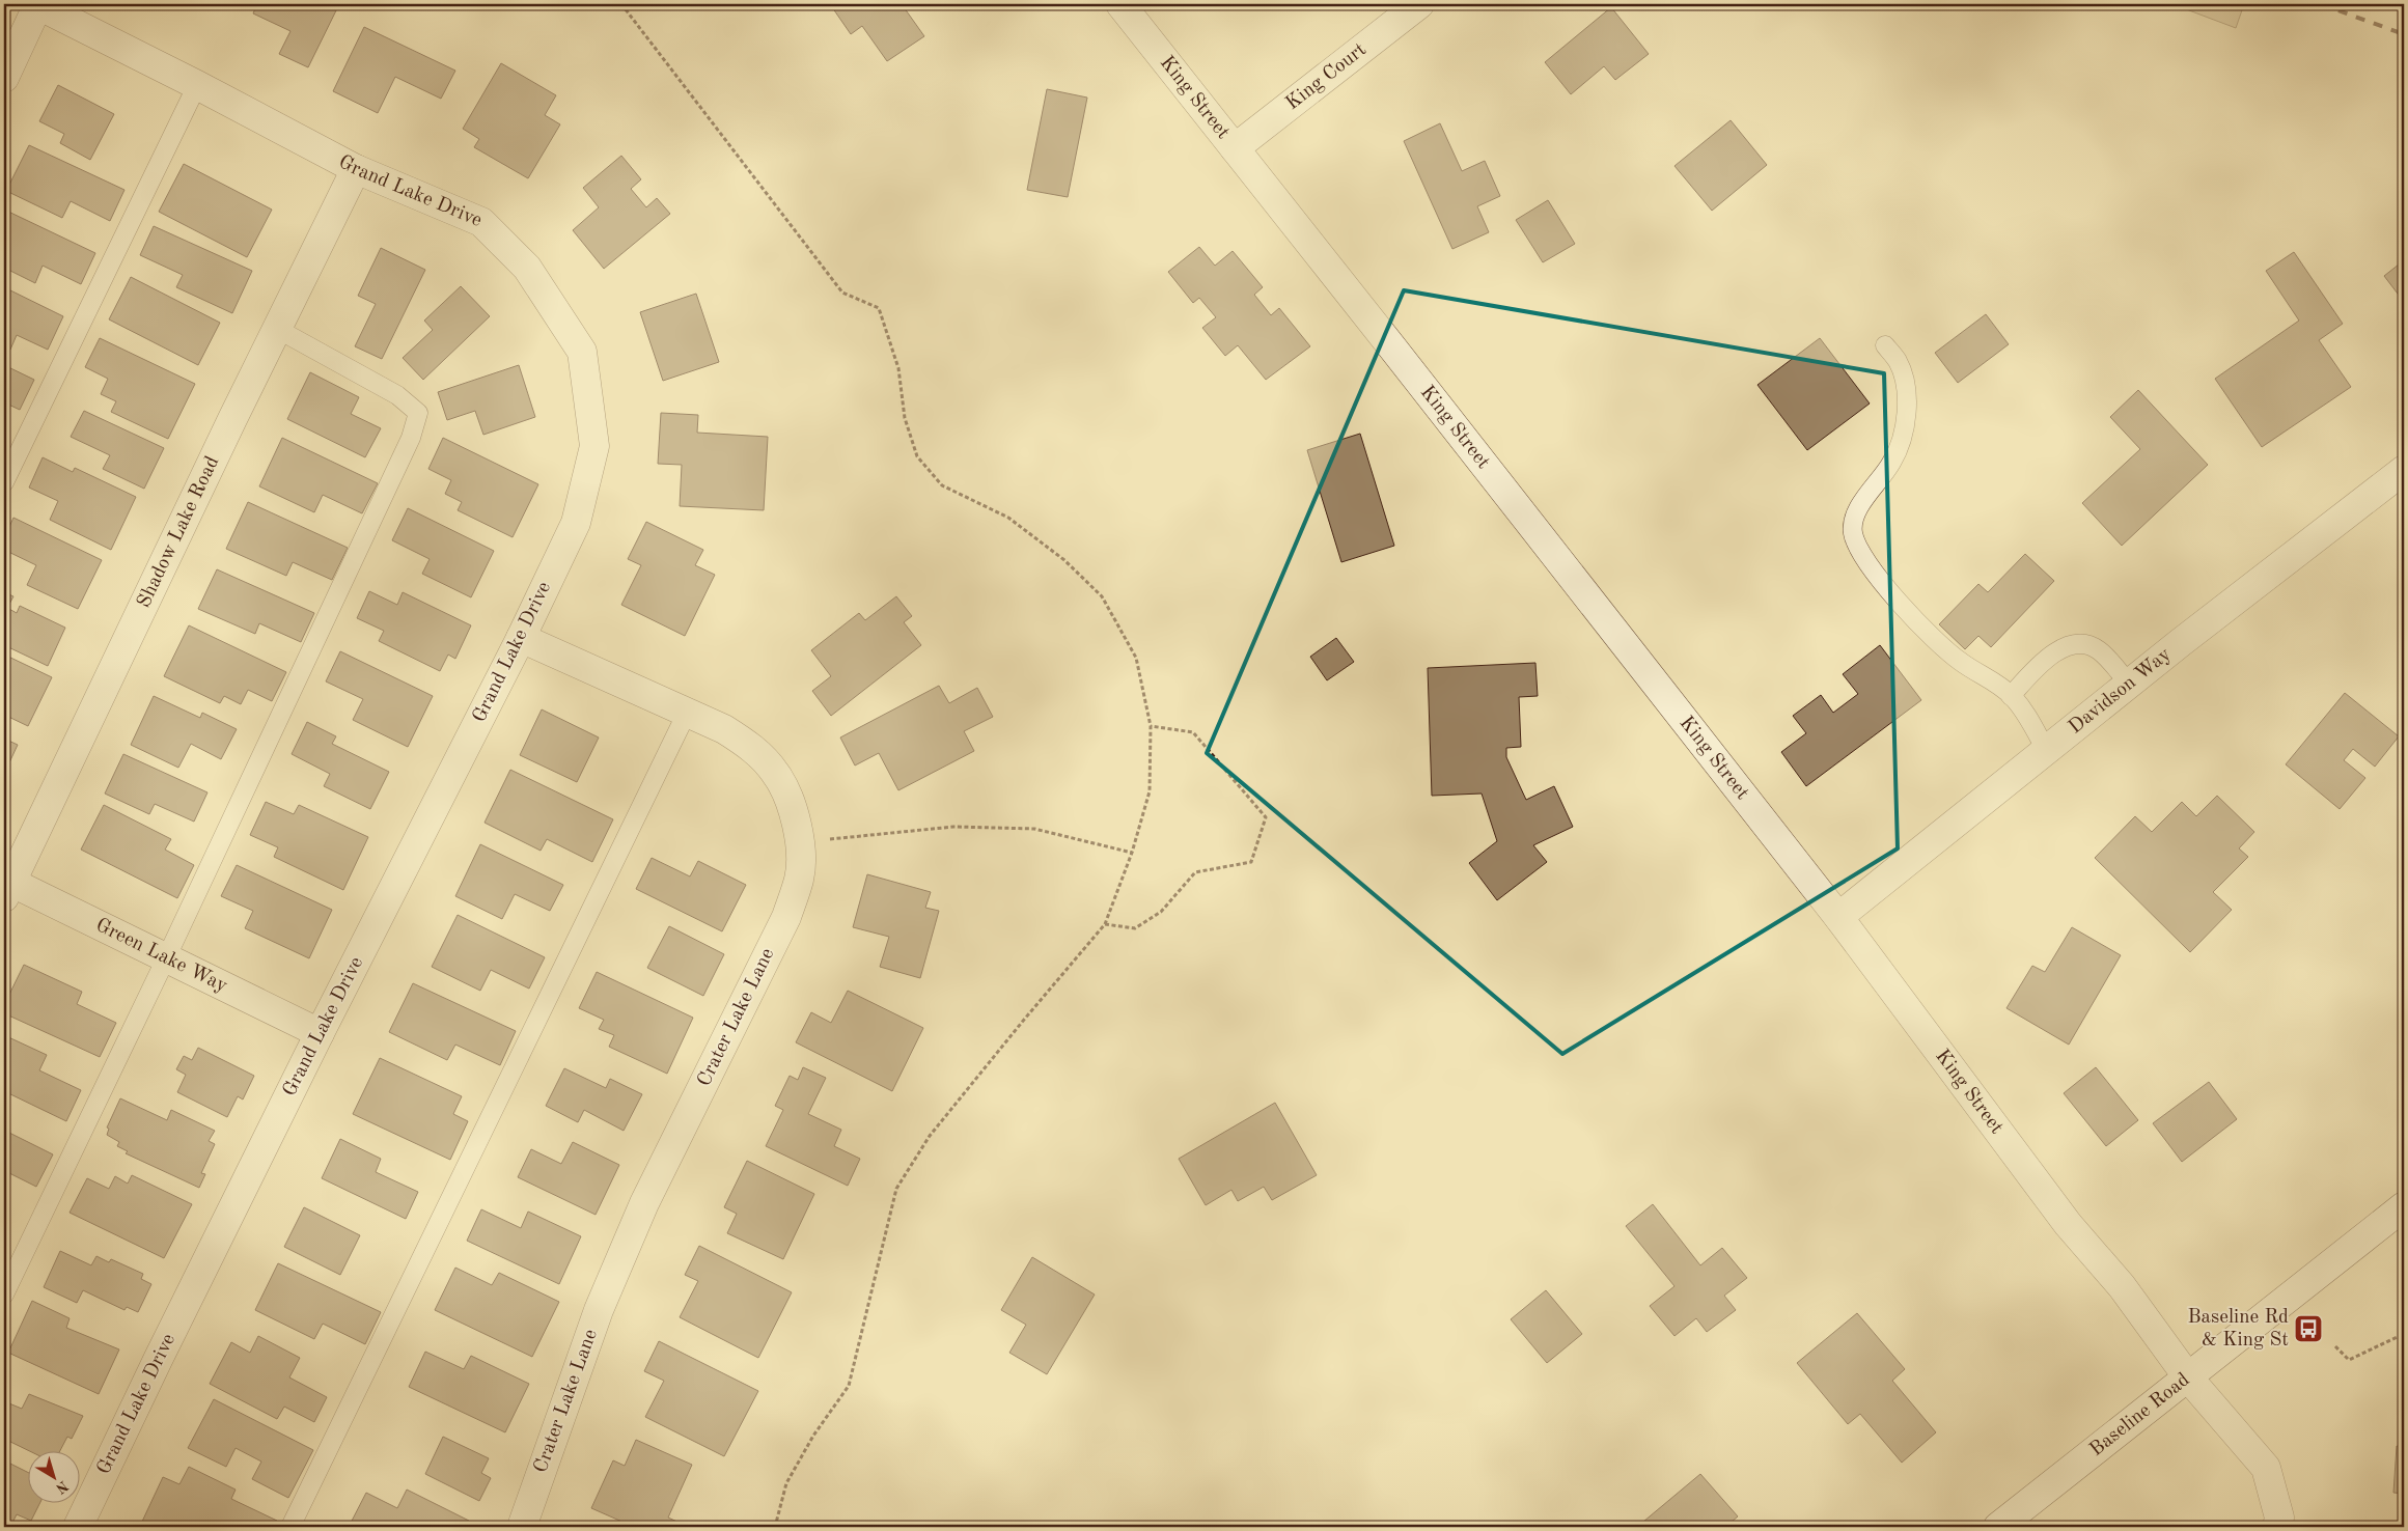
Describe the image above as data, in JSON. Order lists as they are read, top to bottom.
{
  "streets": {
    "street": [
      "King Court",
      "King Street",
      "Grand Lake Drive",
      "Shadow Lake Road",
      "Davidson Way",
      "Green Lake Way",
      "Crater Lake Lane",
      "Baseline Road"
    ]
  },
  "crossings": [
    ["King Court", "King Street"],
    ["King Street", "Davidson Way"],
    ["King Street", "Baseline Road"],
    ["Grand Lake Drive", "Shadow Lake Road"],
    ["Grand Lake Drive", "Green Lake Way"],
    ["Grand Lake Drive", "Crater Lake Lane"],
    ["Shadow Lake Road", "Green Lake Way"]
  ],
  "places": {
    "bus stop": ["Baseline Rd & King St"]
  },
  "north": "bottom right"
}
